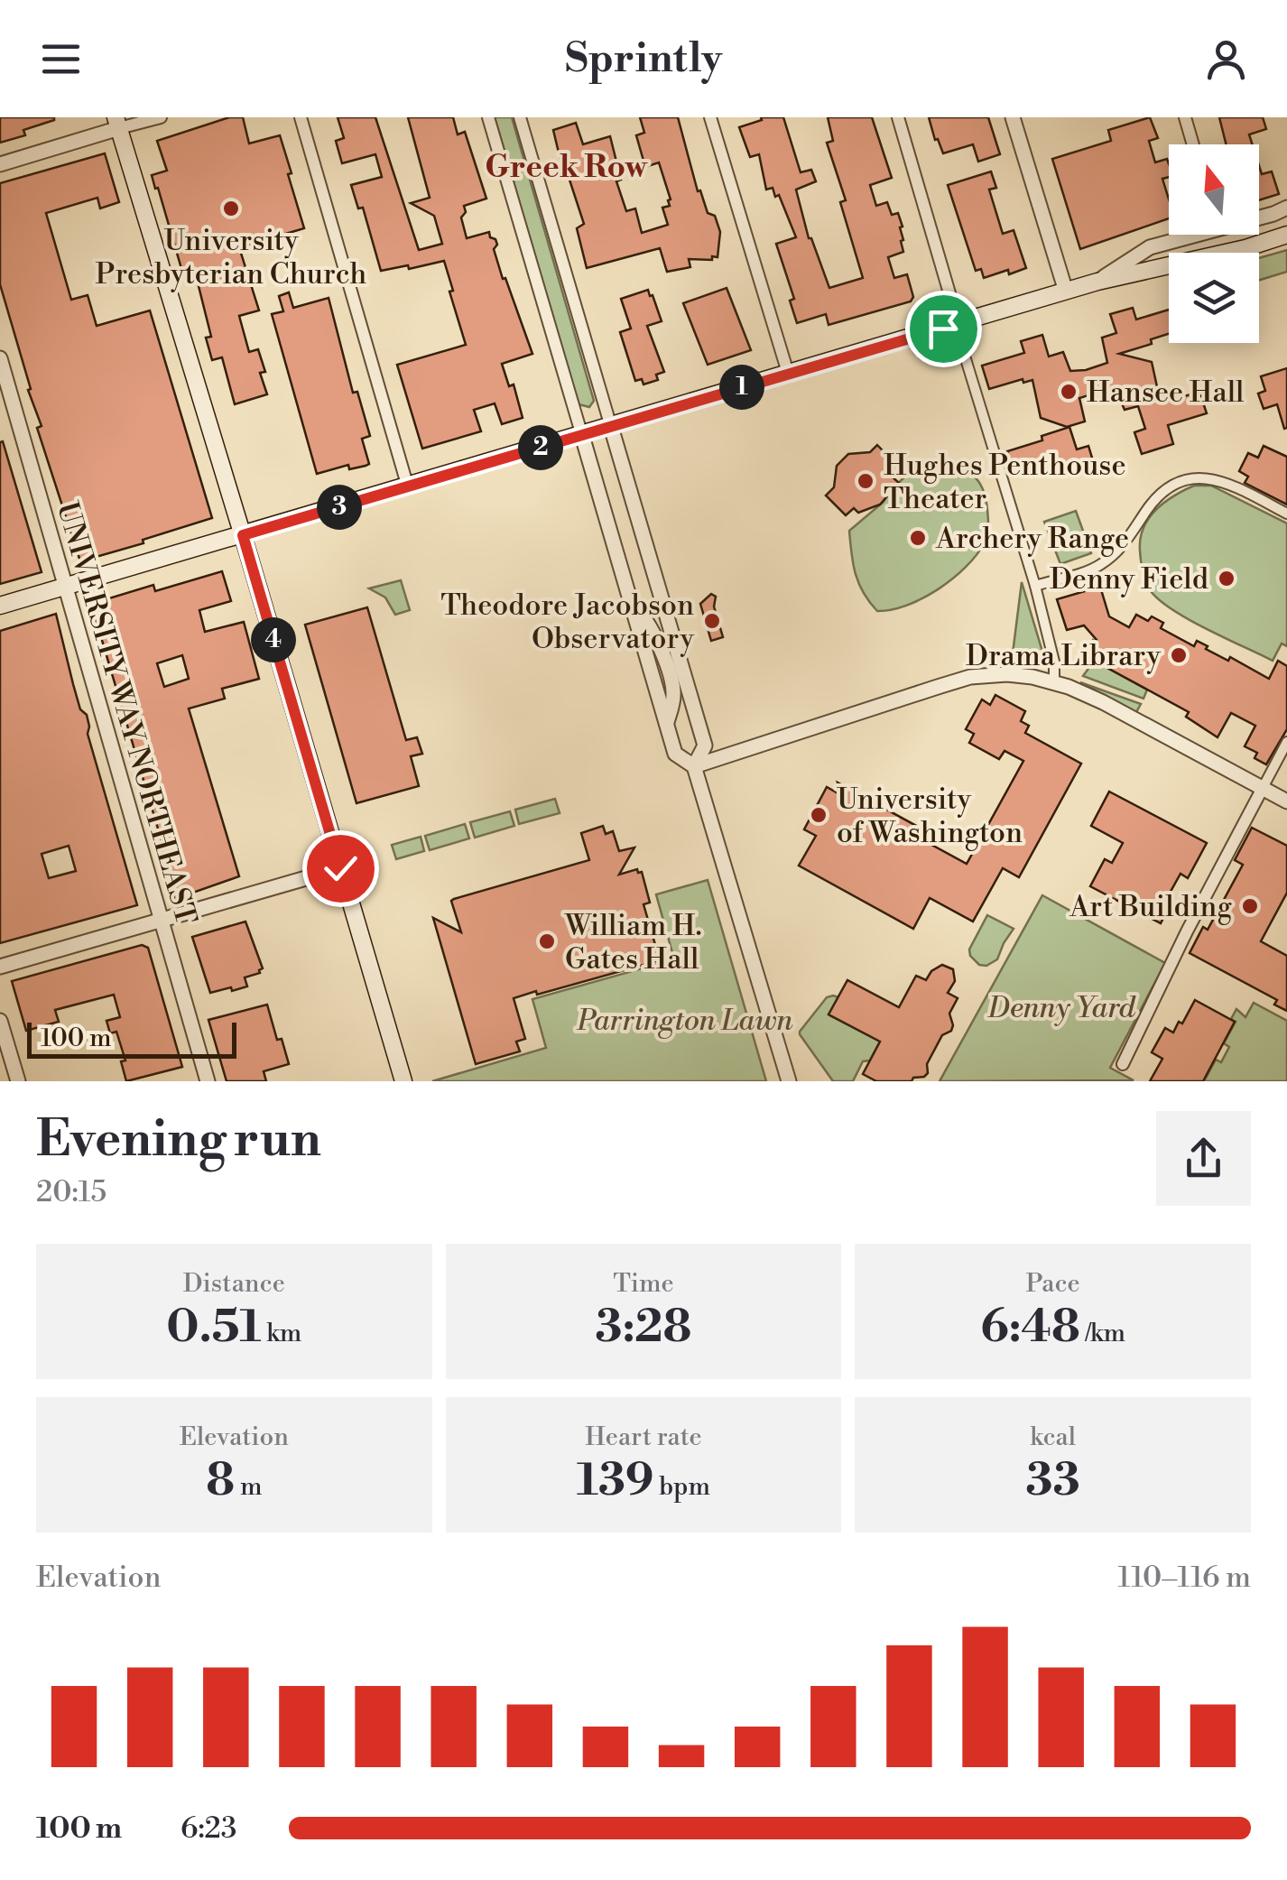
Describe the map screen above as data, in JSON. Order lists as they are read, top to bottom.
{
  "streets": {
    "street": ["UNIVERSITY WAY NORTHEAST"]
  },
  "districts": ["Greek Row"],
  "parks": ["Denny Yard", "Parrington Lawn"],
  "places": [
    "University Presbyterian Church",
    "Hansee Hall",
    "Hughes Penthouse Theater",
    "Archery Range",
    "Denny Field",
    "Theodore Jacobson Observatory",
    "Drama Library",
    "University of Washington",
    "Art Building",
    "William H. Gates Hall"
  ],
  "scale_bar": "100 m",
  "north": "top",
  "page": {
    "header": "Sprintly",
    "pins": [
      "1",
      "2",
      "3",
      "4"
    ],
    "scale": "100 m",
    "heading": ["Evening run", "20:15"],
    "stats": [
      ["Distance", "0.51 km"],
      ["Time", "3:28"],
      ["Pace", "6:48 /km"],
      ["Elevation", "8 m"],
      ["Heart rate", "139 bpm"],
      ["kcal", "33"]
    ],
    "chart": ["Elevation", "110–116 m"],
    "list": [
      {
        "name": "100 m",
        "note": "6:23"
      }
    ]
  }
}
